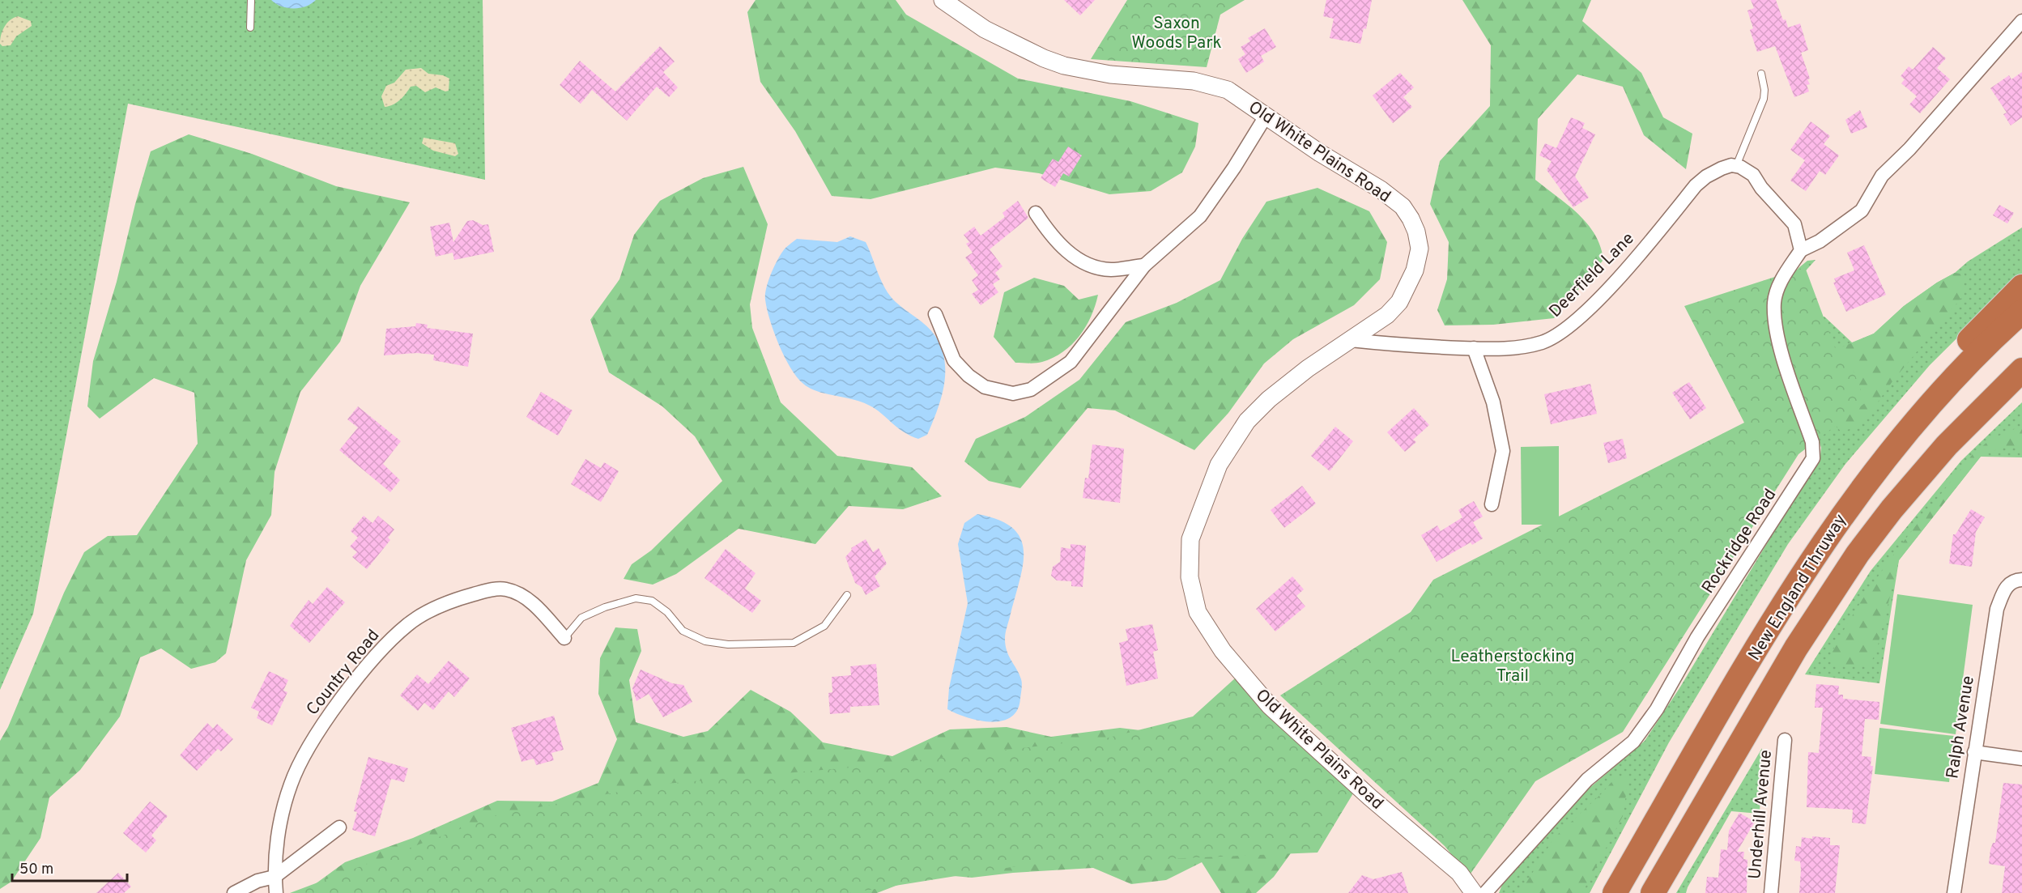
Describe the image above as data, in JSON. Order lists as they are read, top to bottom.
{
  "streets": {
    "highway": ["New England Thruway"],
    "street": [
      "Old White Plains Road",
      "Deerfield Lane",
      "Rockridge Road",
      "Country Road",
      "Ralph Avenue",
      "Underhill Avenue"
    ]
  },
  "crossings": [
    ["Old White Plains Road", "Deerfield Lane"]
  ],
  "parks": ["Saxon Woods Park", "Leatherstocking Trail"],
  "scale_bar": "50 m"
}
